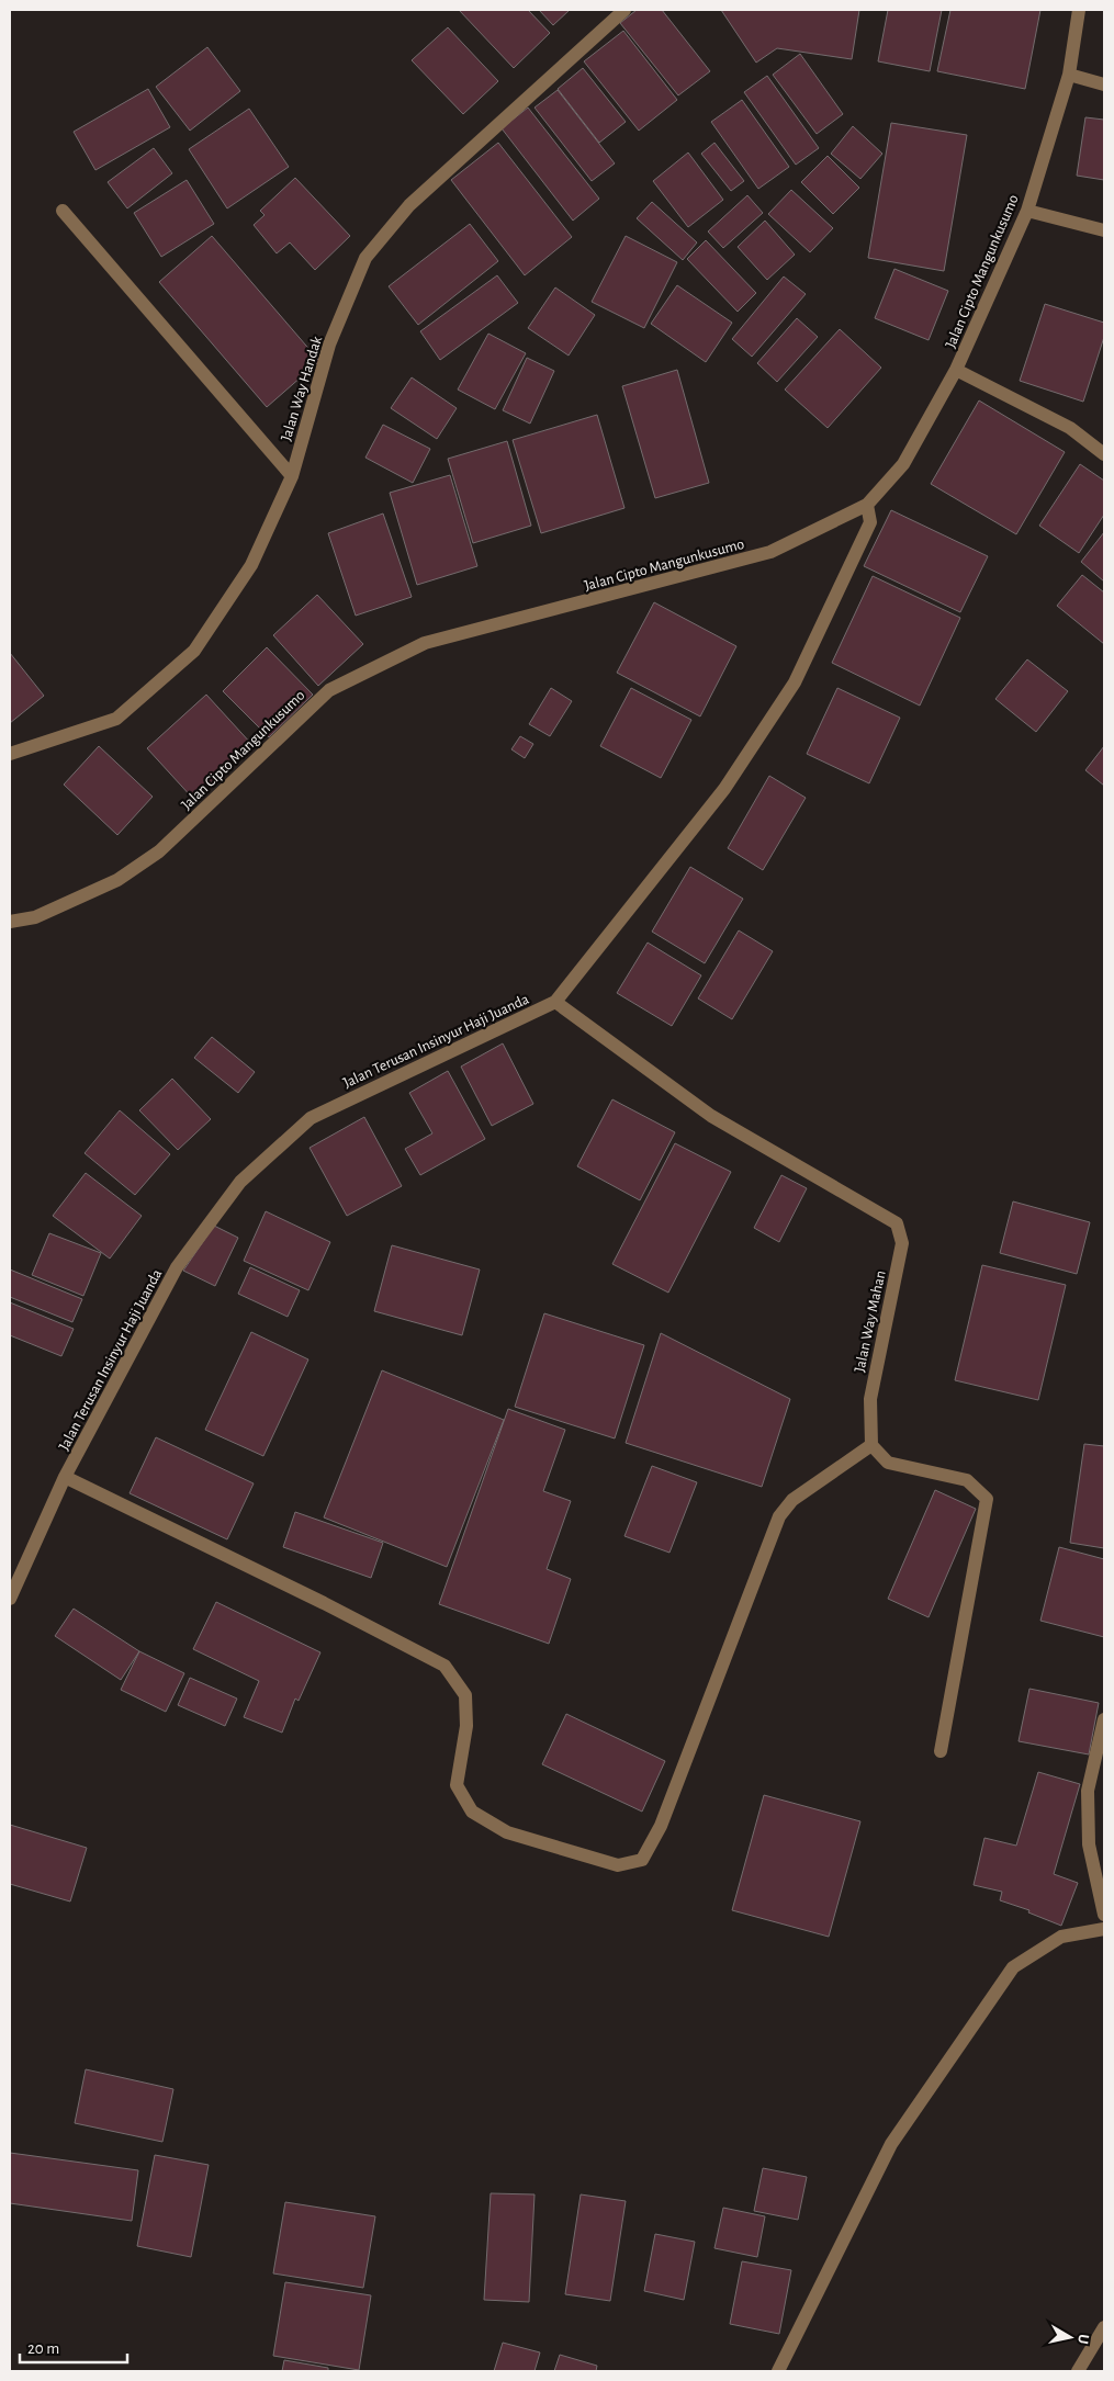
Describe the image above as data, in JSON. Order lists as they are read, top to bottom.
{
  "streets": {
    "street": [
      "Jalan Cipto Mangunkusumo",
      "Jalan Way Handak",
      "Jalan Terusan Insinyur Haji Juanda",
      "Jalan Way Mahan"
    ]
  },
  "crossings": [
    ["Jalan Cipto Mangunkusumo", "Jalan Terusan Insinyur Haji Juanda"],
    ["Jalan Terusan Insinyur Haji Juanda", "Jalan Way Mahan"]
  ],
  "scale_bar": "20 m",
  "north": "right"
}
